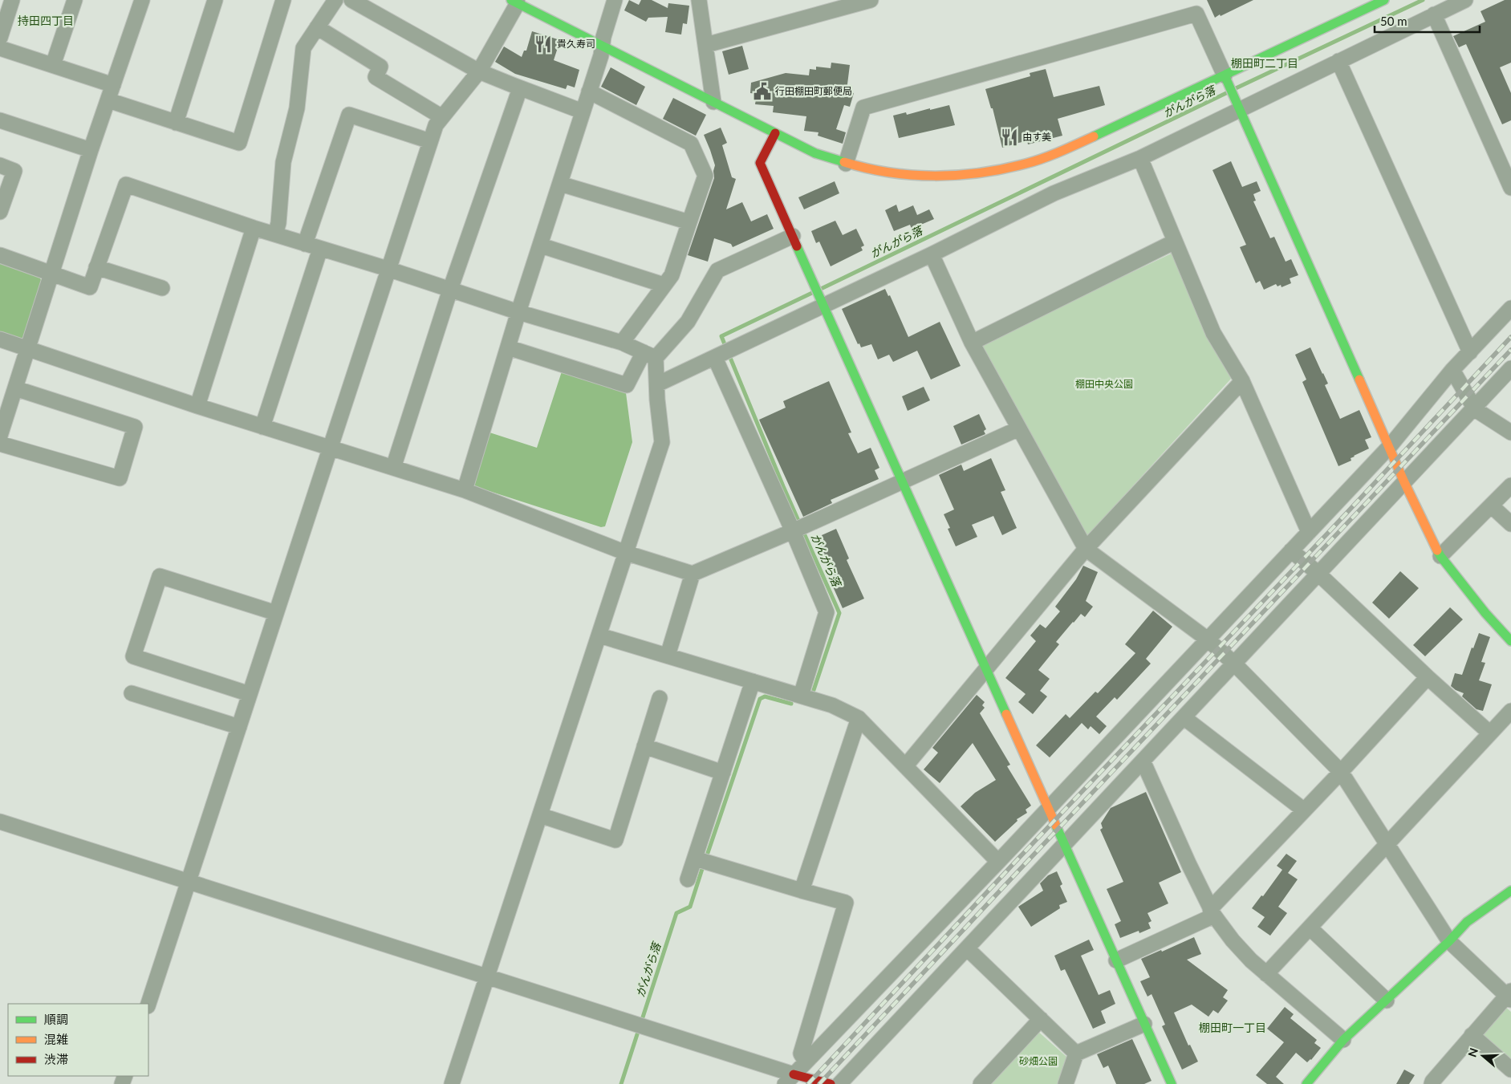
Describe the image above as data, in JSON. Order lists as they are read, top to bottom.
{
  "districts": ["持田四丁目", "棚田町二丁目", "棚田町一丁目"],
  "water": ["がんがら落"],
  "parks": ["棚田中央公園", "砂畑公園"],
  "places": {
    "restaurant": ["貴久寿司", "由す美"],
    "public building": ["行田棚田町郵便局"]
  },
  "legend": ["順調", "混雑", "渋滞"],
  "scale_bar": "50 m",
  "north": "left"
}
